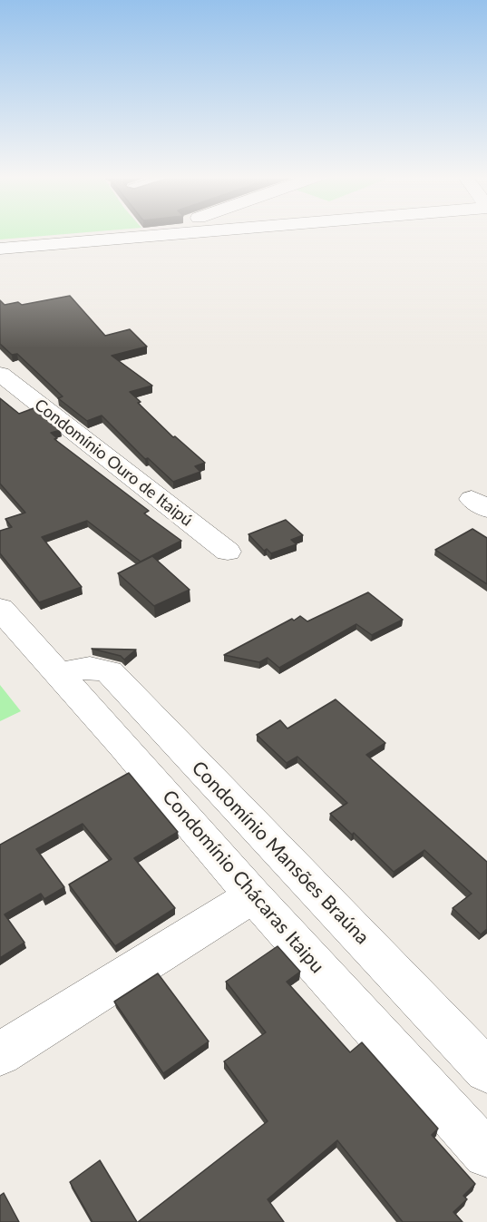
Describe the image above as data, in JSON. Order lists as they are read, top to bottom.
{
  "streets": {
    "street": ["Condomínio Ouro de Itaipú", "Condomínio Mansões Braúna", "Condomínio Chácaras Itaipu"]
  },
  "crossings": [
    ["Condomínio Mansões Braúna", "Condomínio Chácaras Itaipu"]
  ]
}
